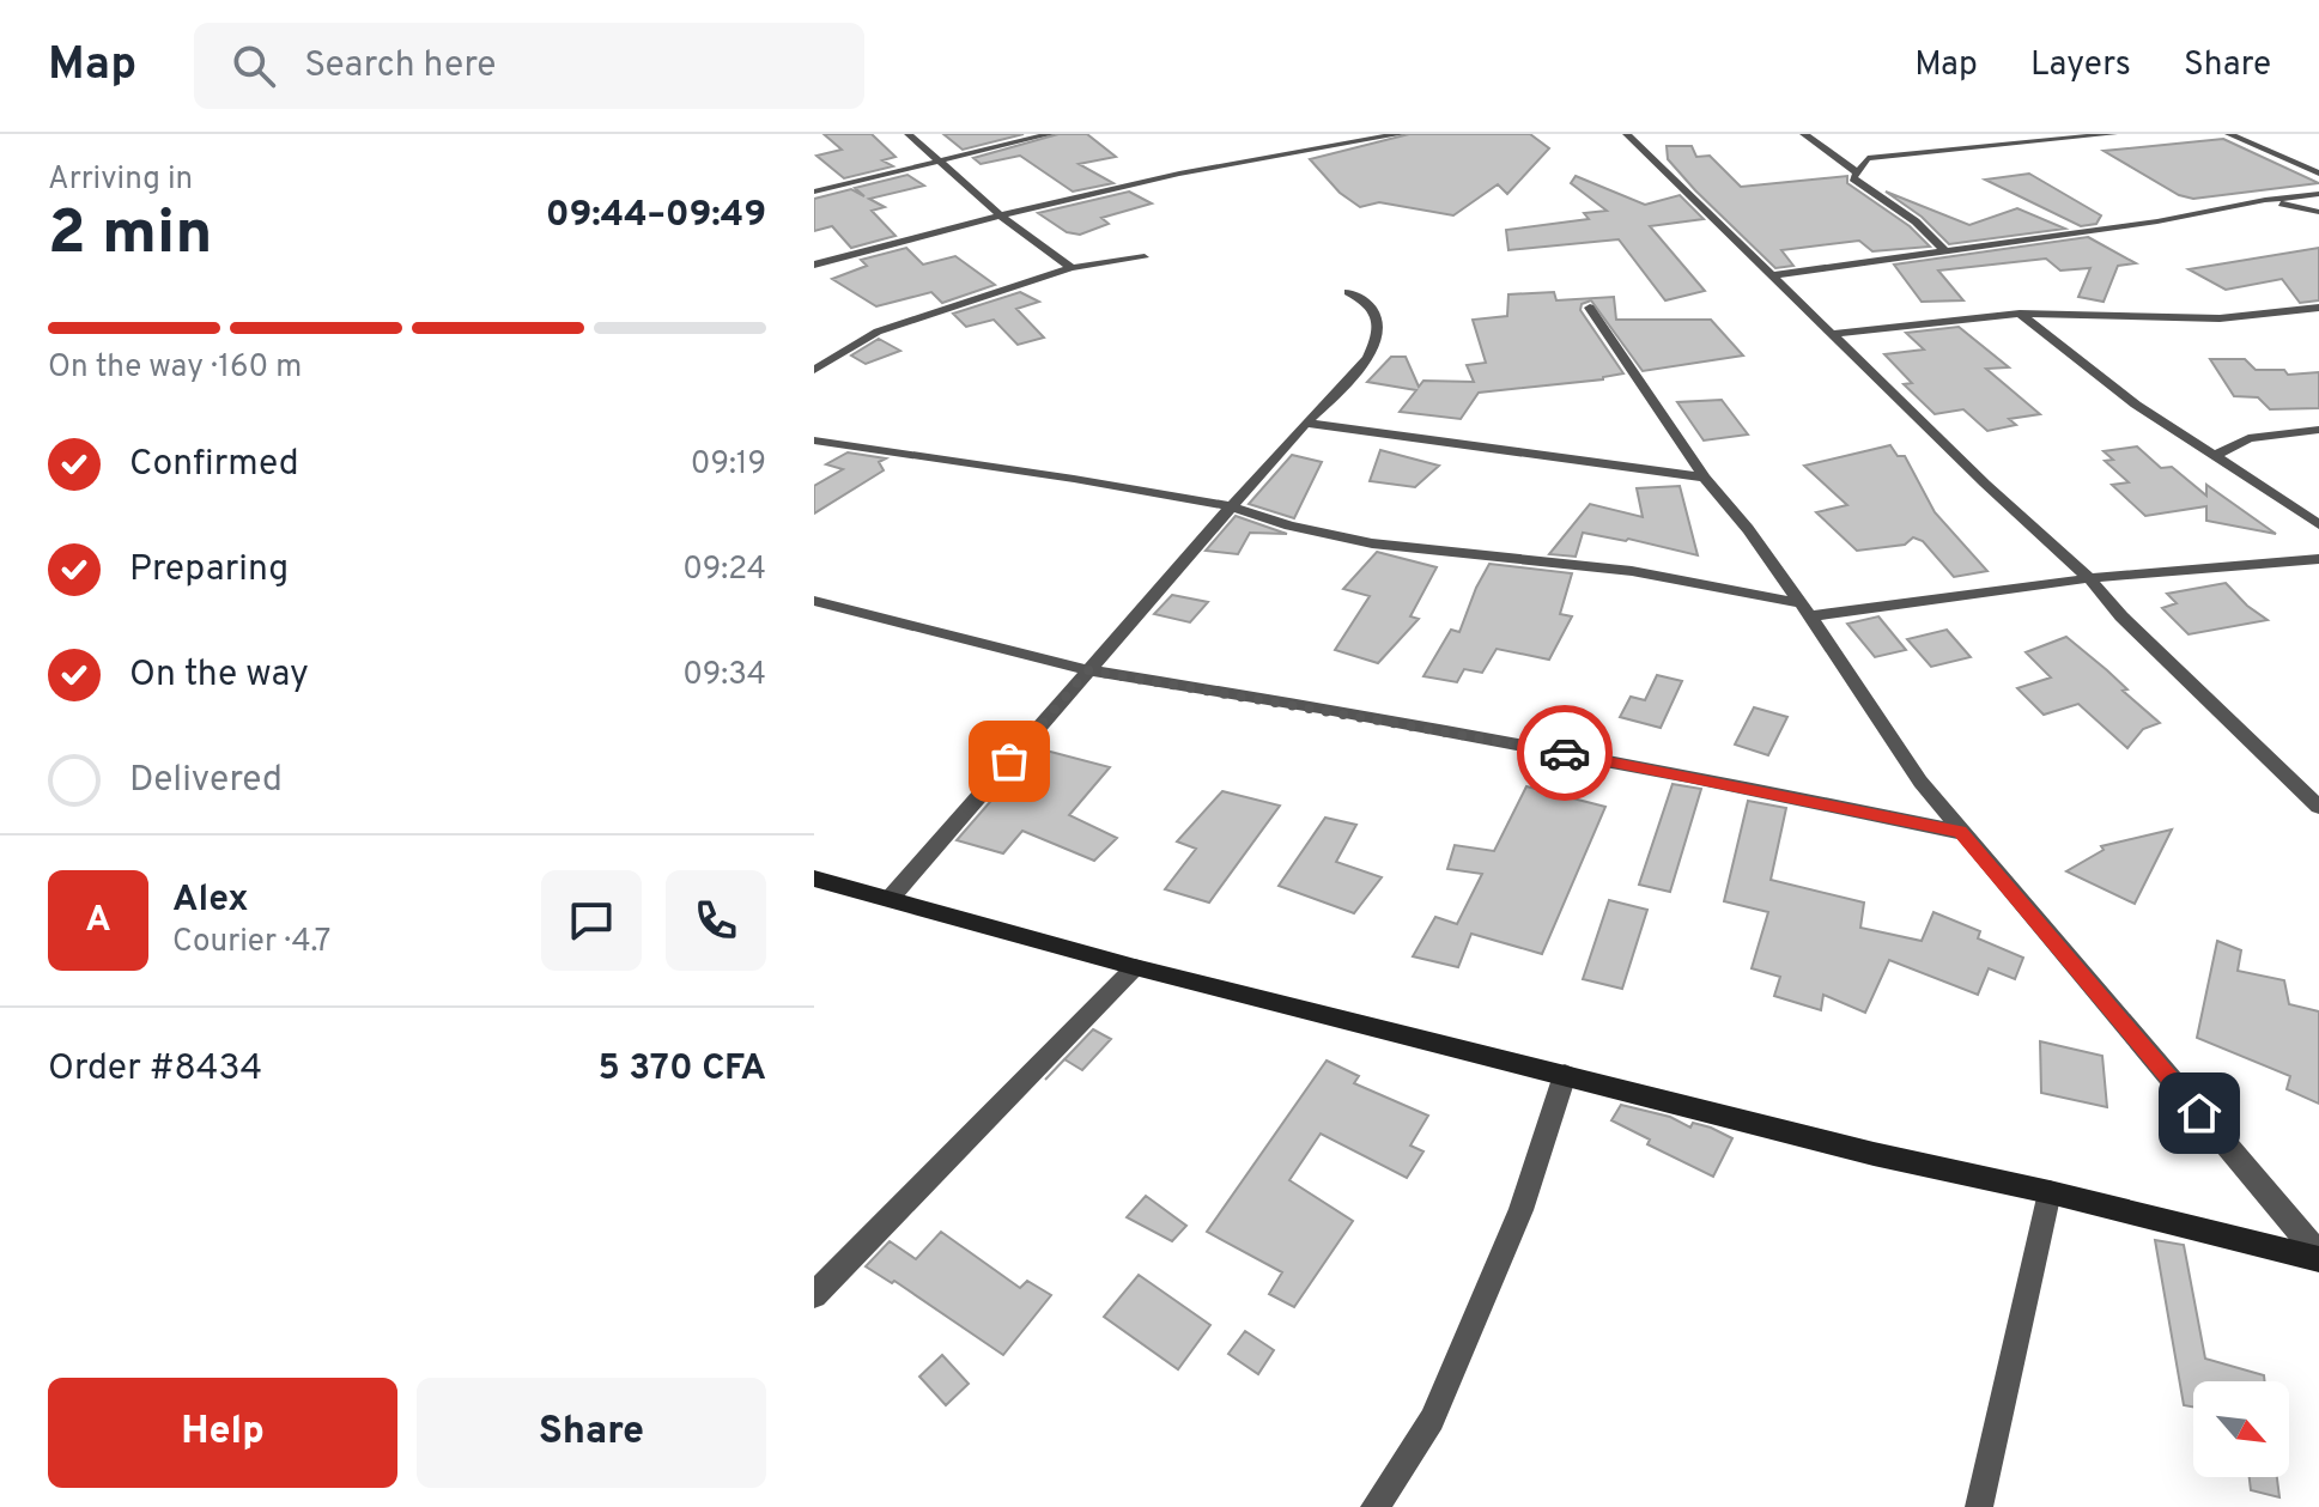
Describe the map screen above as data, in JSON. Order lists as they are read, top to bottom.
{
  "north": "bottom right",
  "page": {
    "header": "Map",
    "search": "Search here",
    "nav": ["Map", "Layers", "Share"],
    "heading": ["2 min", "Arriving in", "09:44–09:49"],
    "panel": [
      "Alex",
      "Courier · 4.7",
      "Order #8434",
      "5 370 CFA"
    ],
    "bar": "On the way · 160 m",
    "list": [
      ["Confirmed", "09:19"],
      ["Preparing", "09:24"],
      ["On the way", "09:34"],
      "Delivered"
    ],
    "round": "A",
    "buttons": ["Help", "Share"]
  }
}
